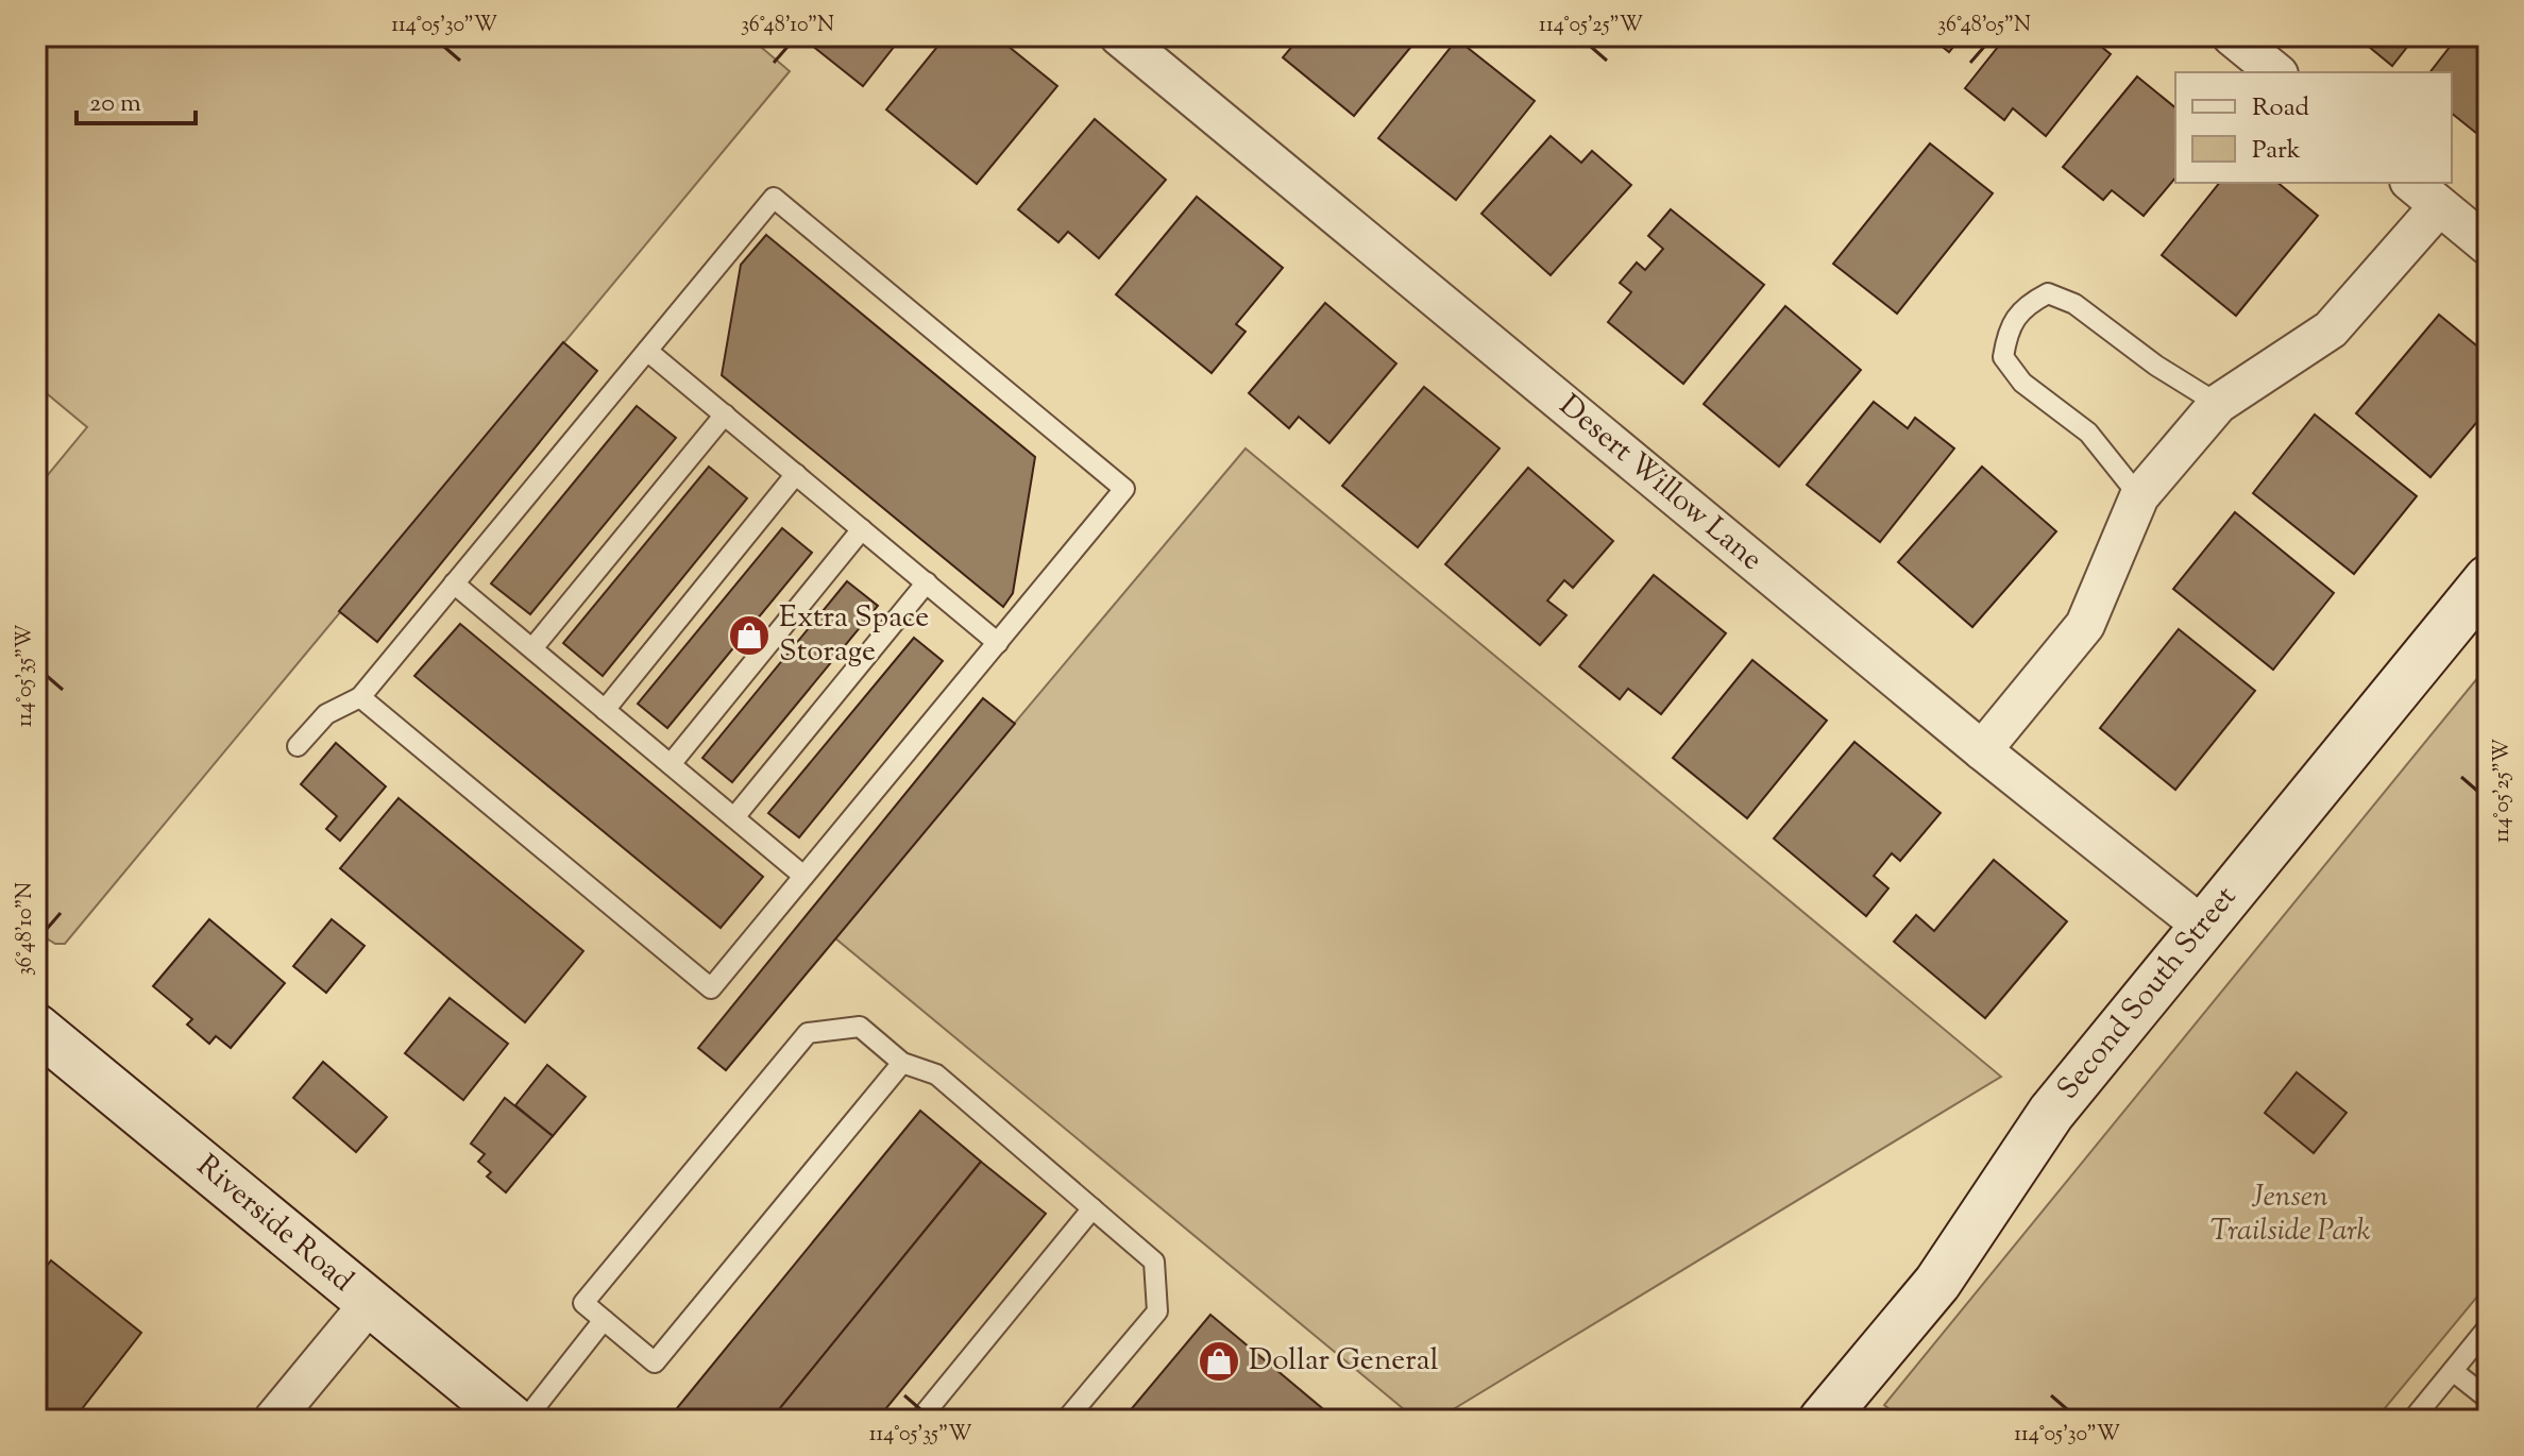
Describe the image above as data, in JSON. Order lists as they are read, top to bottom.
{
  "streets": {
    "street": ["Desert Willow Lane", "Second South Street", "Riverside Road"]
  },
  "crossings": [
    ["Desert Willow Lane", "Second South Street"]
  ],
  "parks": ["Jensen Trailside Park"],
  "places": {
    "shop": ["Extra Space Storage", "Dollar General"]
  },
  "legend": ["Road", "Park"],
  "scale_bar": "20 m",
  "coordinates": [
    "114°05'30\"W",
    "36°48'10\"N",
    "114°05'25\"W",
    "36°48'05\"N",
    "114°05'35\"W"
  ]
}
